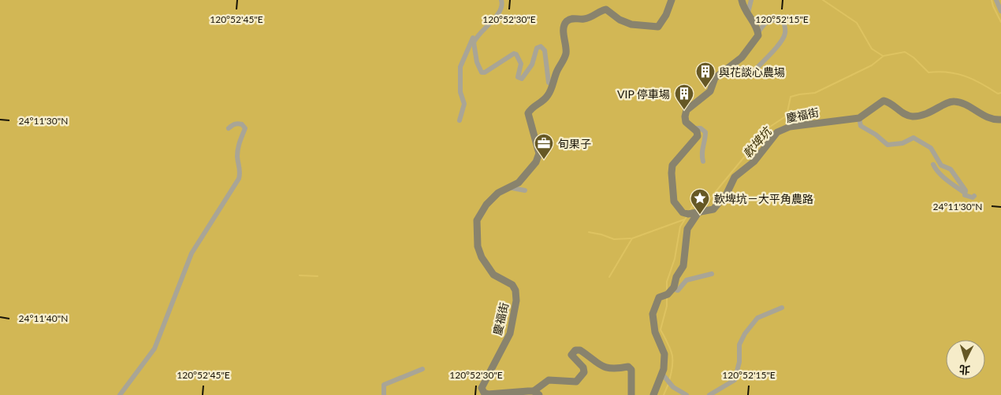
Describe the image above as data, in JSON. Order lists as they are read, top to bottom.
{
  "streets": {
    "street": ["慶福街"]
  },
  "water": ["軟埤坑"],
  "places": {
    "building": ["與花談心農場", "VIP 停車場"],
    "office": ["旬果子"],
    "place": ["軟埤坑－大平角農路"]
  },
  "north": "bottom",
  "coordinates": [
    "120°52'45\"E",
    "120°52'30\"E",
    "120°52'15\"E",
    "24°11'30\"N",
    "24°11'40\"N"
  ]
}
